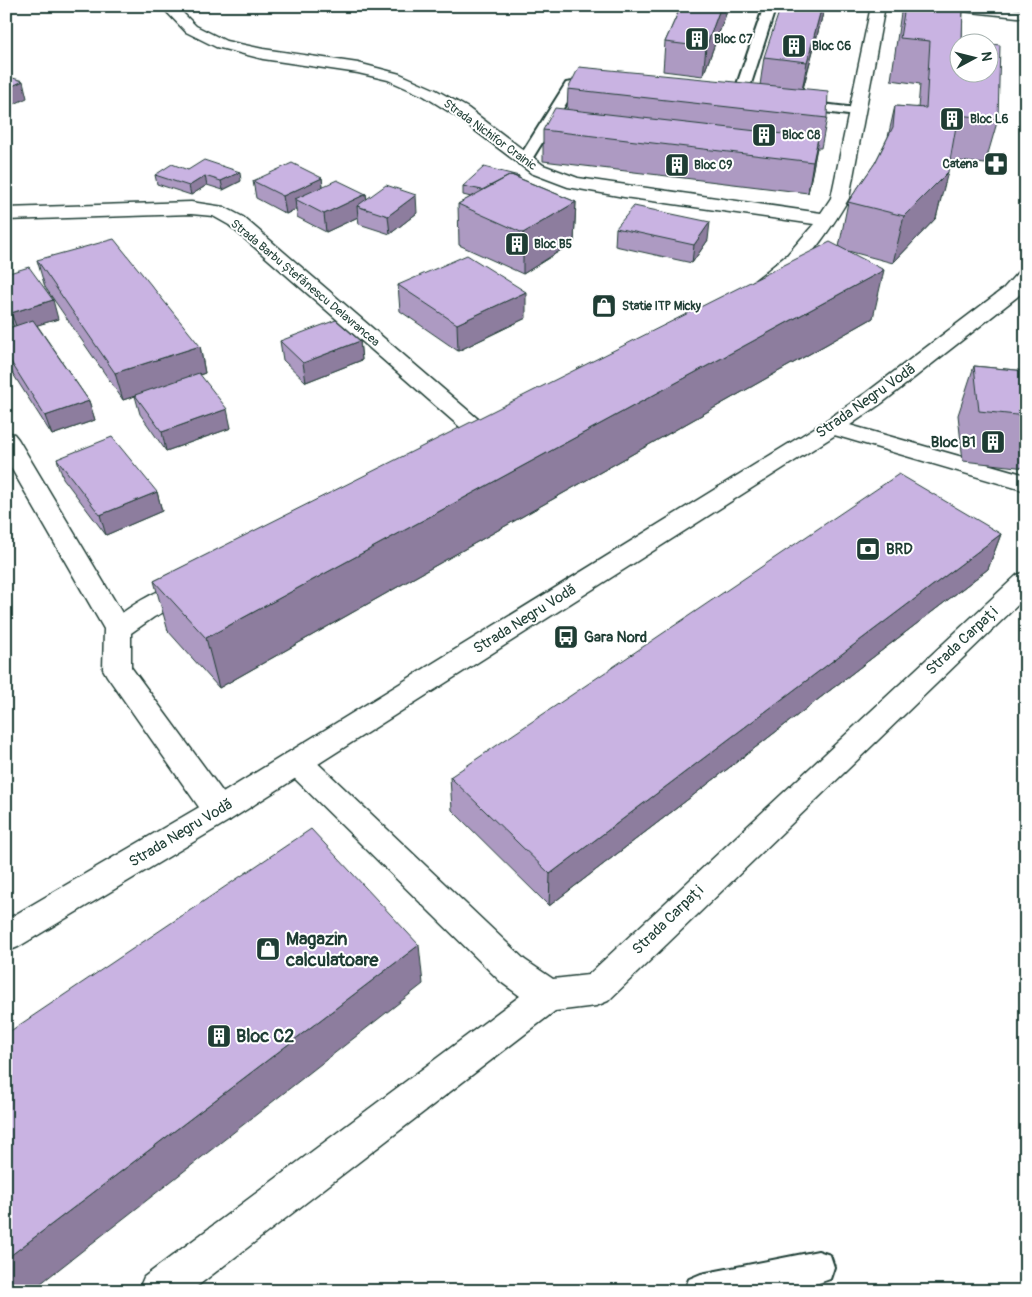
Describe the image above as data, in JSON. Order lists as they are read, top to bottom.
{
  "streets": {
    "street": [
      "Strada Nichifor Crainic",
      "Strada Barbu Ștefănescu Delavrancea",
      "Strada Negru Vodă",
      "Strada Carpați"
    ]
  },
  "places": {
    "building": [
      "Bloc C7",
      "Bloc C6",
      "Bloc L6",
      "Bloc C8",
      "Bloc C9",
      "Bloc B5",
      "Bloc B1",
      "Bloc C2"
    ],
    "pharmacy": ["Catena"],
    "shop": ["Statie ITP Micky", "Magazin calculatoare"],
    "bank": ["BRD"],
    "bus stop": ["Gara Nord"]
  },
  "north": "right"
}
